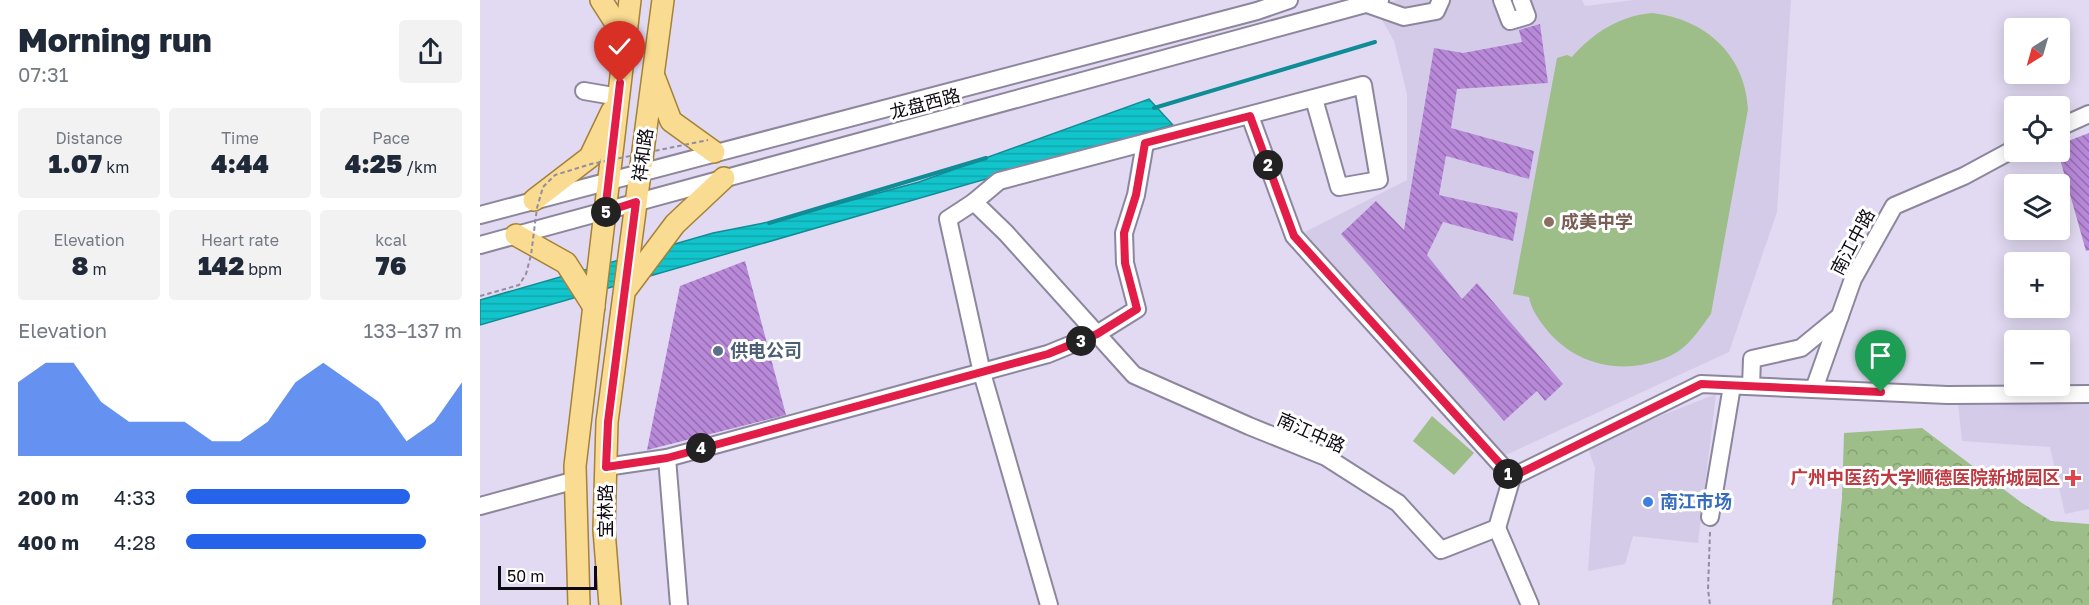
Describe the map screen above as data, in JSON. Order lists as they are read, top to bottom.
{
  "streets": {
    "main road": ["祥和路", "宝林路"],
    "street": ["龙盘西路", "南江中路"]
  },
  "crossings": [
    ["龙盘西路", "祥和路"],
    ["龙盘西路", "宝林路"],
    ["祥和路", "宝林路"]
  ],
  "places": {
    "other": ["成美中学", "供电公司", "南江市场"],
    "health": ["广州中医药大学顺德医院新城园区"]
  },
  "scale_bar": "50 m",
  "north": "bottom left",
  "page": {
    "heading": ["Morning run", "07:31"],
    "map_buttons": ["+", "−"],
    "stats": [
      ["Distance", "1.07 km"],
      ["Time", "4:44"],
      ["Pace", "4:25 /km"],
      ["Elevation", "8 m"],
      ["Heart rate", "142 bpm"],
      ["kcal", "76"]
    ],
    "pins": [
      "2",
      "5",
      "3",
      "4",
      "1"
    ],
    "chart": ["Elevation", "133–137 m"],
    "list": [
      {
        "name": "200 m",
        "note": "4:33"
      },
      {
        "name": "400 m",
        "note": "4:28"
      }
    ],
    "scale": "50 m"
  }
}
